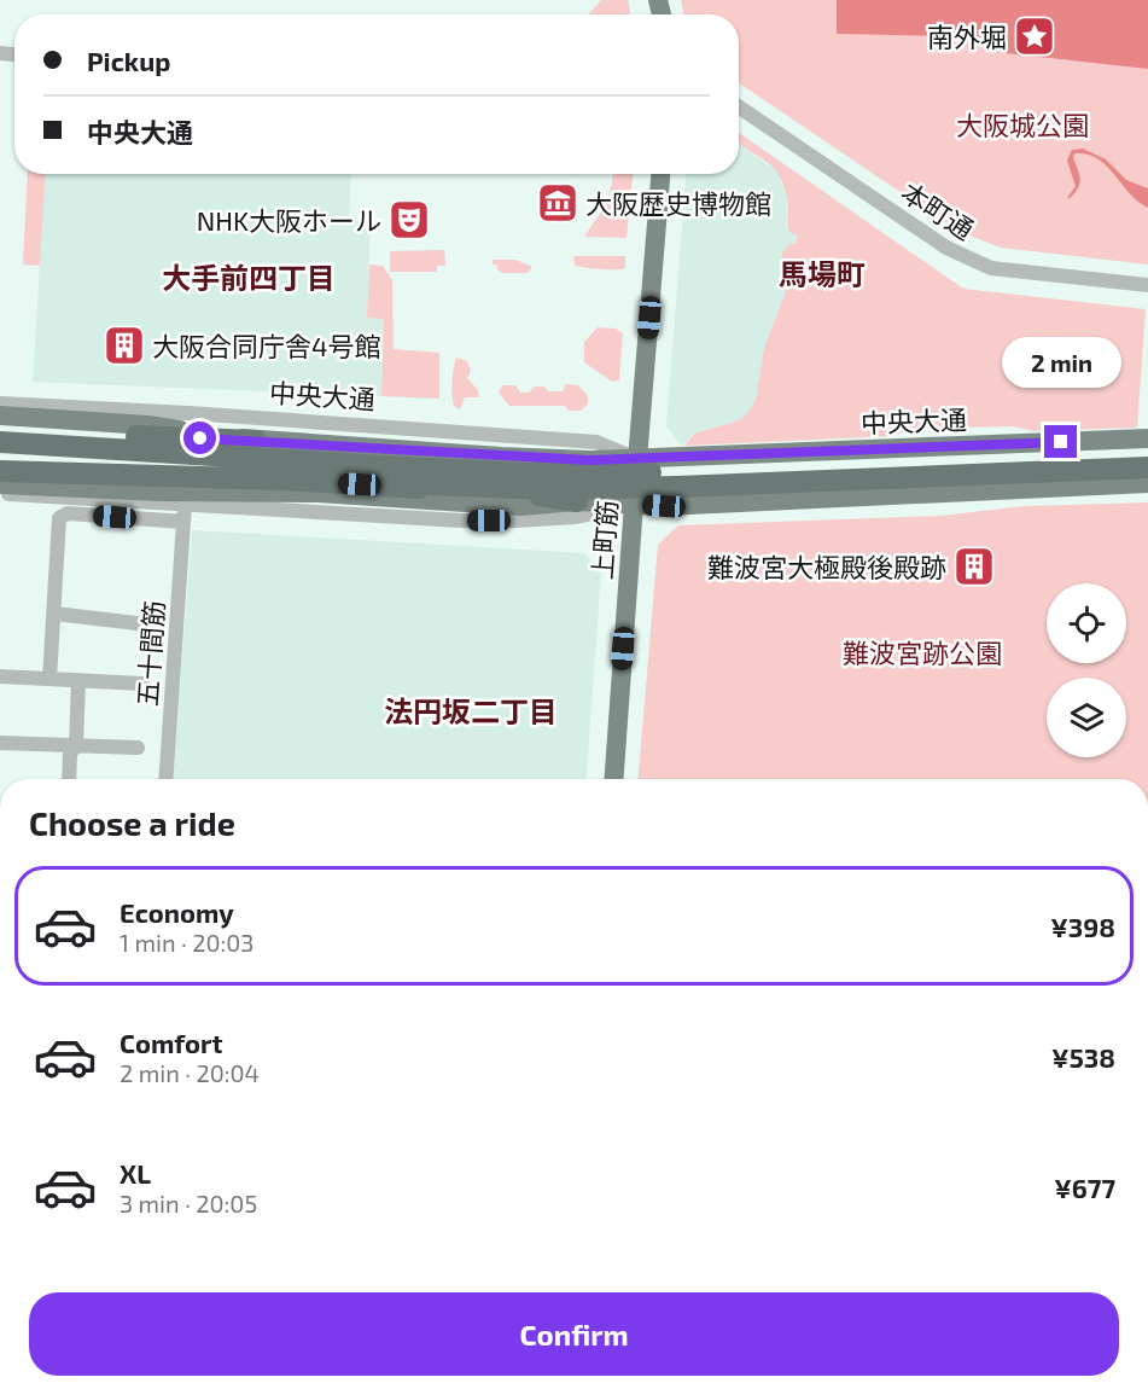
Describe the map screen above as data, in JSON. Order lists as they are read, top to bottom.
{
  "streets": {
    "main road": ["中央大通", "上町筋"],
    "street": ["本町通", "五十間筋"]
  },
  "crossings": [
    ["中央大通", "上町筋"]
  ],
  "districts": ["馬場町", "大手前四丁目", "法円坂二丁目"],
  "parks": ["大阪城公園", "難波宮跡公園"],
  "places": {
    "place": ["南外堀"],
    "museum": ["大阪歴史博物館"],
    "theatre": ["NHK大阪ホール"],
    "building": ["大阪合同庁舎4号館", "難波宮大極殿後殿跡"]
  },
  "page": {
    "banner": ["Pickup", "中央大通"],
    "bubble": "2 min",
    "heading": "Choose a ride",
    "list": [
      {
        "name": "Economy",
        "note": "1 min · 20:03",
        "value": "¥398"
      },
      {
        "name": "Comfort",
        "note": "2 min · 20:04",
        "value": "¥538"
      },
      {
        "name": "XL",
        "note": "3 min · 20:05",
        "value": "¥677"
      }
    ],
    "buttons": "Confirm"
  }
}
